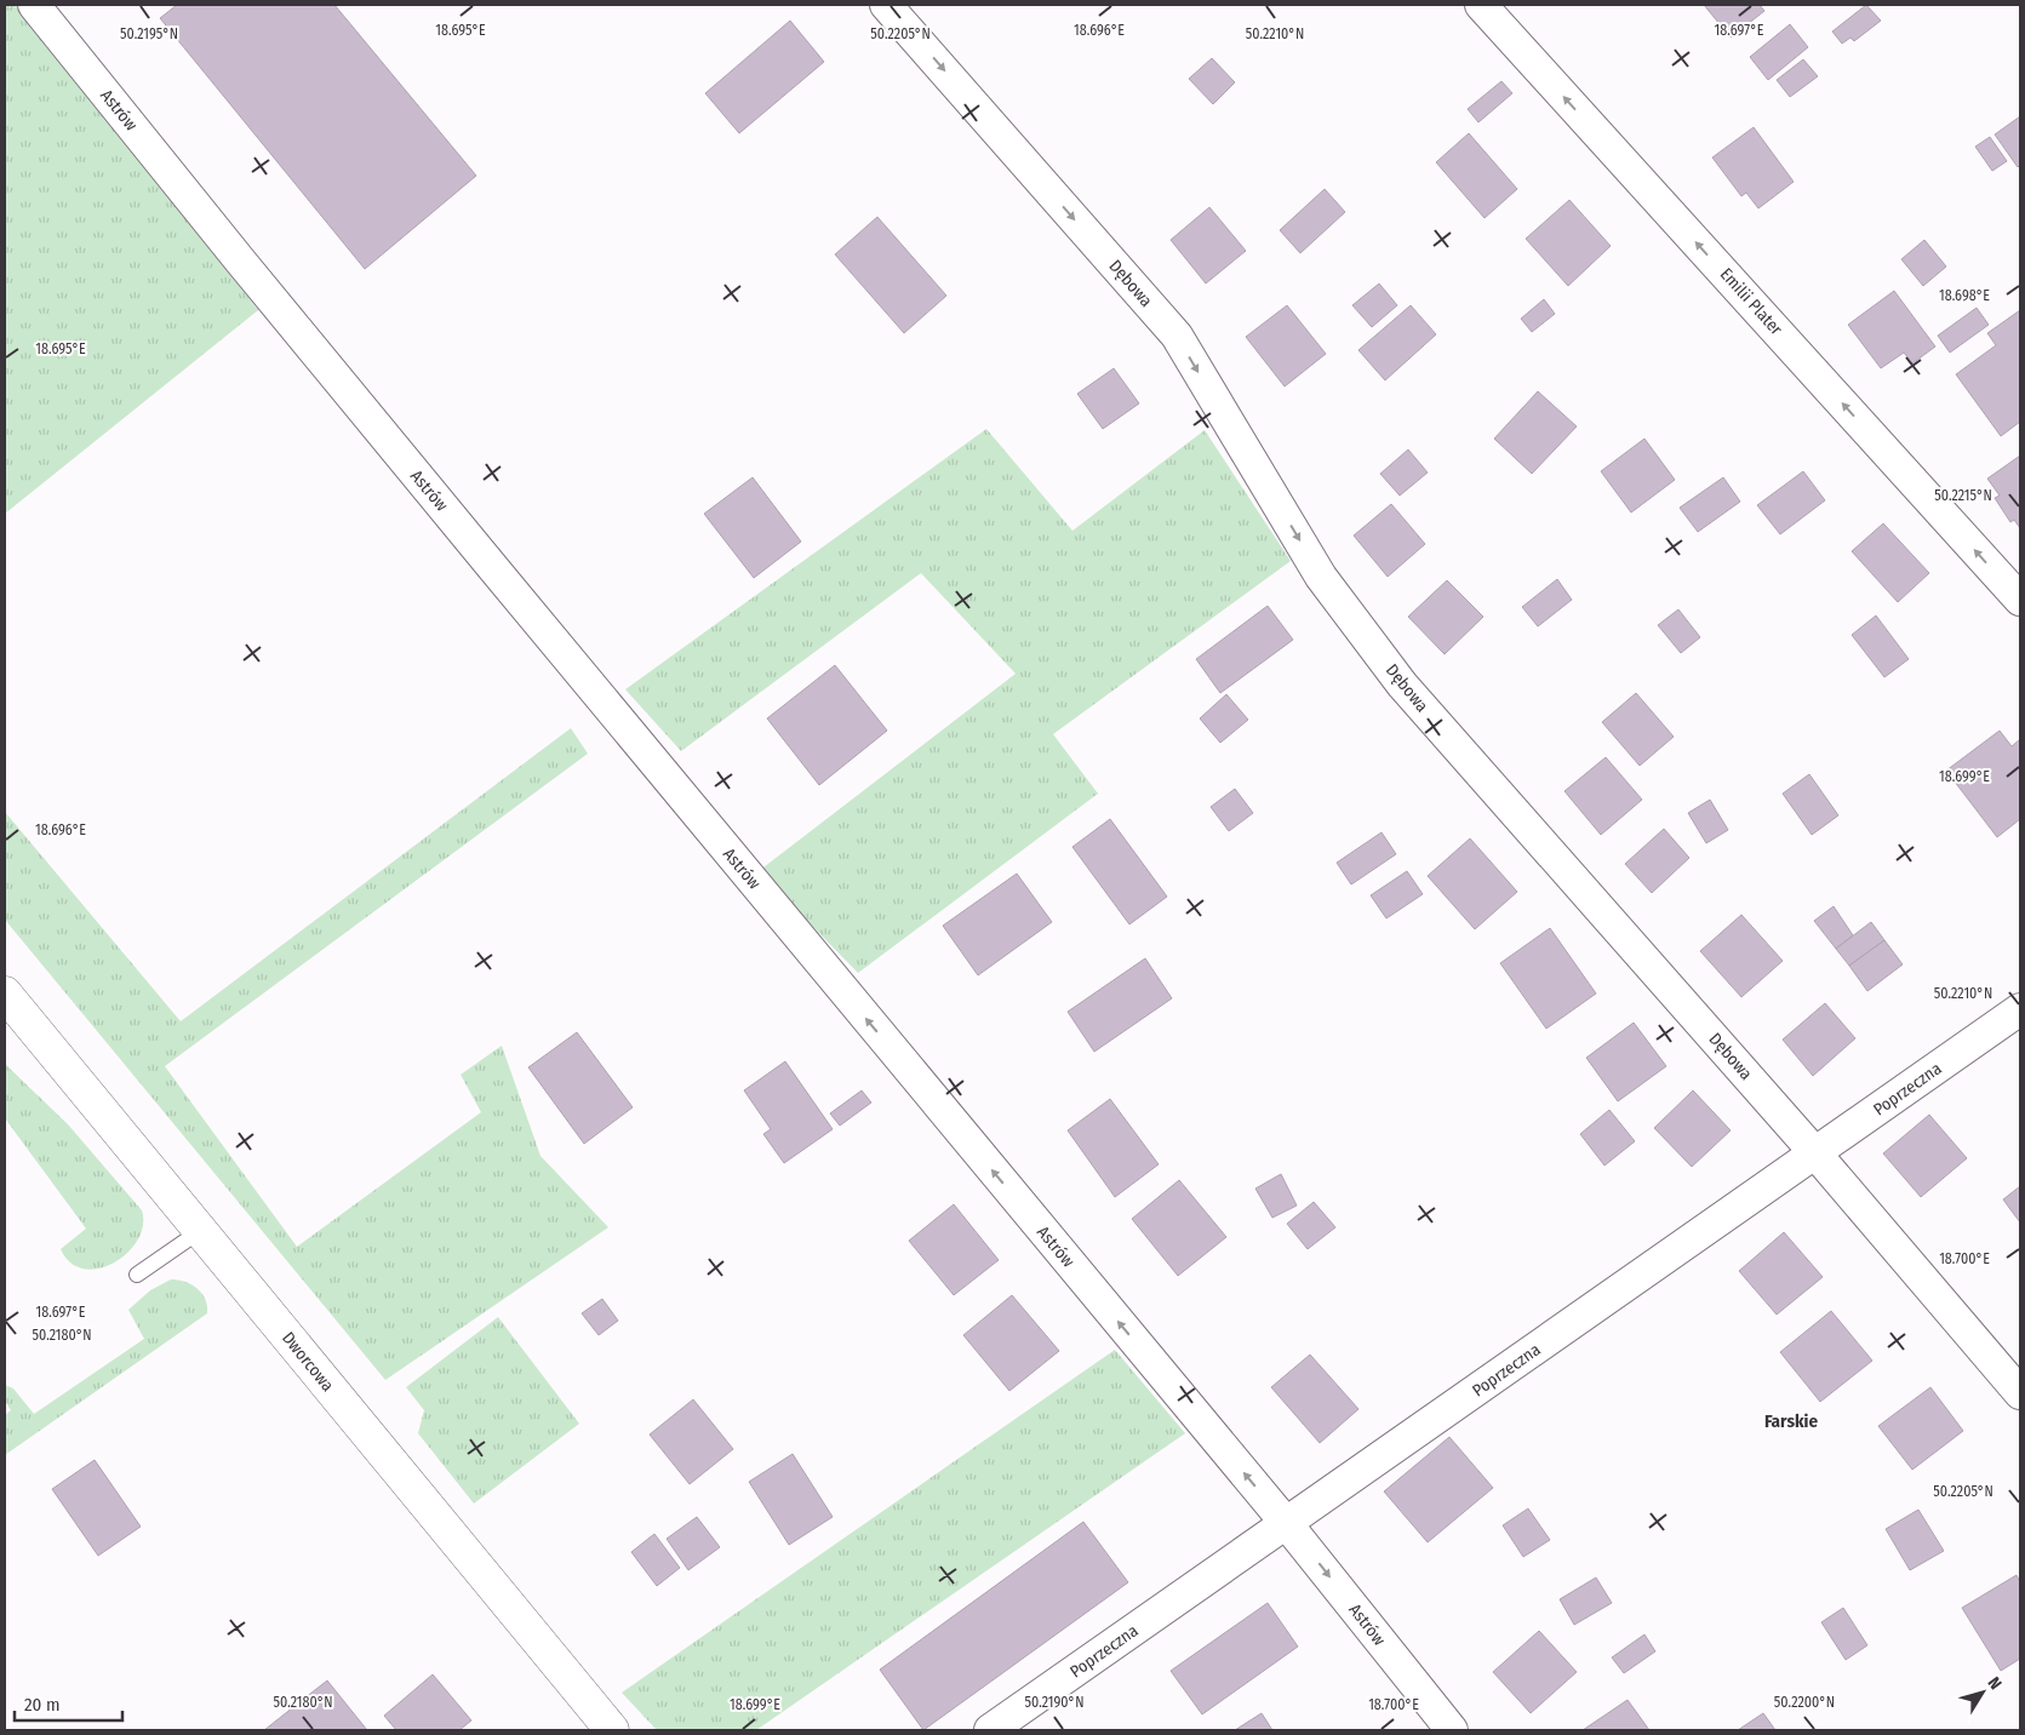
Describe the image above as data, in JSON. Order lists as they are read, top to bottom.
{
  "streets": {
    "main road": ["Dworcowa"],
    "street": [
      "Astrów",
      "Dębowa",
      "Emilii Plater",
      "Poprzeczna"
    ]
  },
  "crossings": [
    ["Astrów", "Poprzeczna"],
    ["Dębowa", "Poprzeczna"]
  ],
  "one_way": ["Dębowa", "Emilii Plater"],
  "districts": ["Farskie"],
  "scale_bar": "20 m",
  "north": "top right",
  "coordinates": [
    "18.695°E",
    "18.696°E",
    "18.697°E",
    "50.2195°N",
    "50.2205°N",
    "50.2210°N",
    "18.698°E",
    "50.2215°N",
    "18.699°E",
    "18.700°E",
    "50.2180°N",
    "50.2190°N",
    "50.2200°N"
  ]
}
